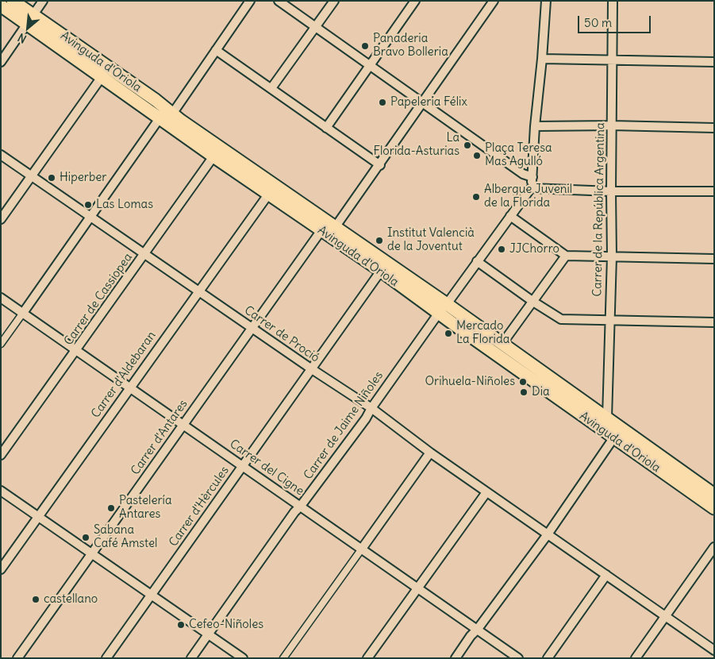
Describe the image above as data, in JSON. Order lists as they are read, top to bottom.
{
  "streets": {
    "main road": ["Avinguda d'Oriola"],
    "street": [
      "Carrer de la República Argentina",
      "Carrer de Cassiopea",
      "Carrer de Proció",
      "Carrer d'Aldebaran",
      "Carrer de Jaime Niñoles",
      "Carrer d'Antares",
      "Carrer del Cigne",
      "Carrer d'Hèrcules"
    ]
  },
  "crossings": [
    ["Avinguda d'Oriola", "Carrer de la República Argentina"],
    ["Avinguda d'Oriola", "Carrer de Cassiopea"],
    ["Avinguda d'Oriola", "Carrer d'Aldebaran"],
    ["Avinguda d'Oriola", "Carrer de Jaime Niñoles"],
    ["Avinguda d'Oriola", "Carrer d'Antares"],
    ["Avinguda d'Oriola", "Carrer d'Hèrcules"],
    ["Carrer de Cassiopea", "Carrer de Proció"],
    ["Carrer de Cassiopea", "Carrer del Cigne"],
    ["Carrer de Proció", "Carrer d'Aldebaran"],
    ["Carrer de Proció", "Carrer de Jaime Niñoles"],
    ["Carrer de Proció", "Carrer d'Antares"],
    ["Carrer de Proció", "Carrer d'Hèrcules"],
    ["Carrer d'Aldebaran", "Carrer del Cigne"],
    ["Carrer de Jaime Niñoles", "Carrer del Cigne"],
    ["Carrer d'Antares", "Carrer del Cigne"],
    ["Carrer del Cigne", "Carrer d'Hèrcules"]
  ],
  "places": [
    "Panaderia Bravo Bolleria",
    "Papelería Félix",
    "La Florida-Asturias",
    "Plaça Teresa Mas Agulló",
    "Hiperber",
    "Albergue Juvenil de la Florida",
    "Las Lomas",
    "Institut Valencià de la Joventut",
    "JJChorro",
    "Mercado La Florida",
    "Orihuela-Niñoles",
    "Dia",
    "Pastelería Antares",
    "Sabana Café Amstel",
    "castellano",
    "Cefeo-Niñoles"
  ],
  "scale_bar": "50 m",
  "north": "bottom left"
}
